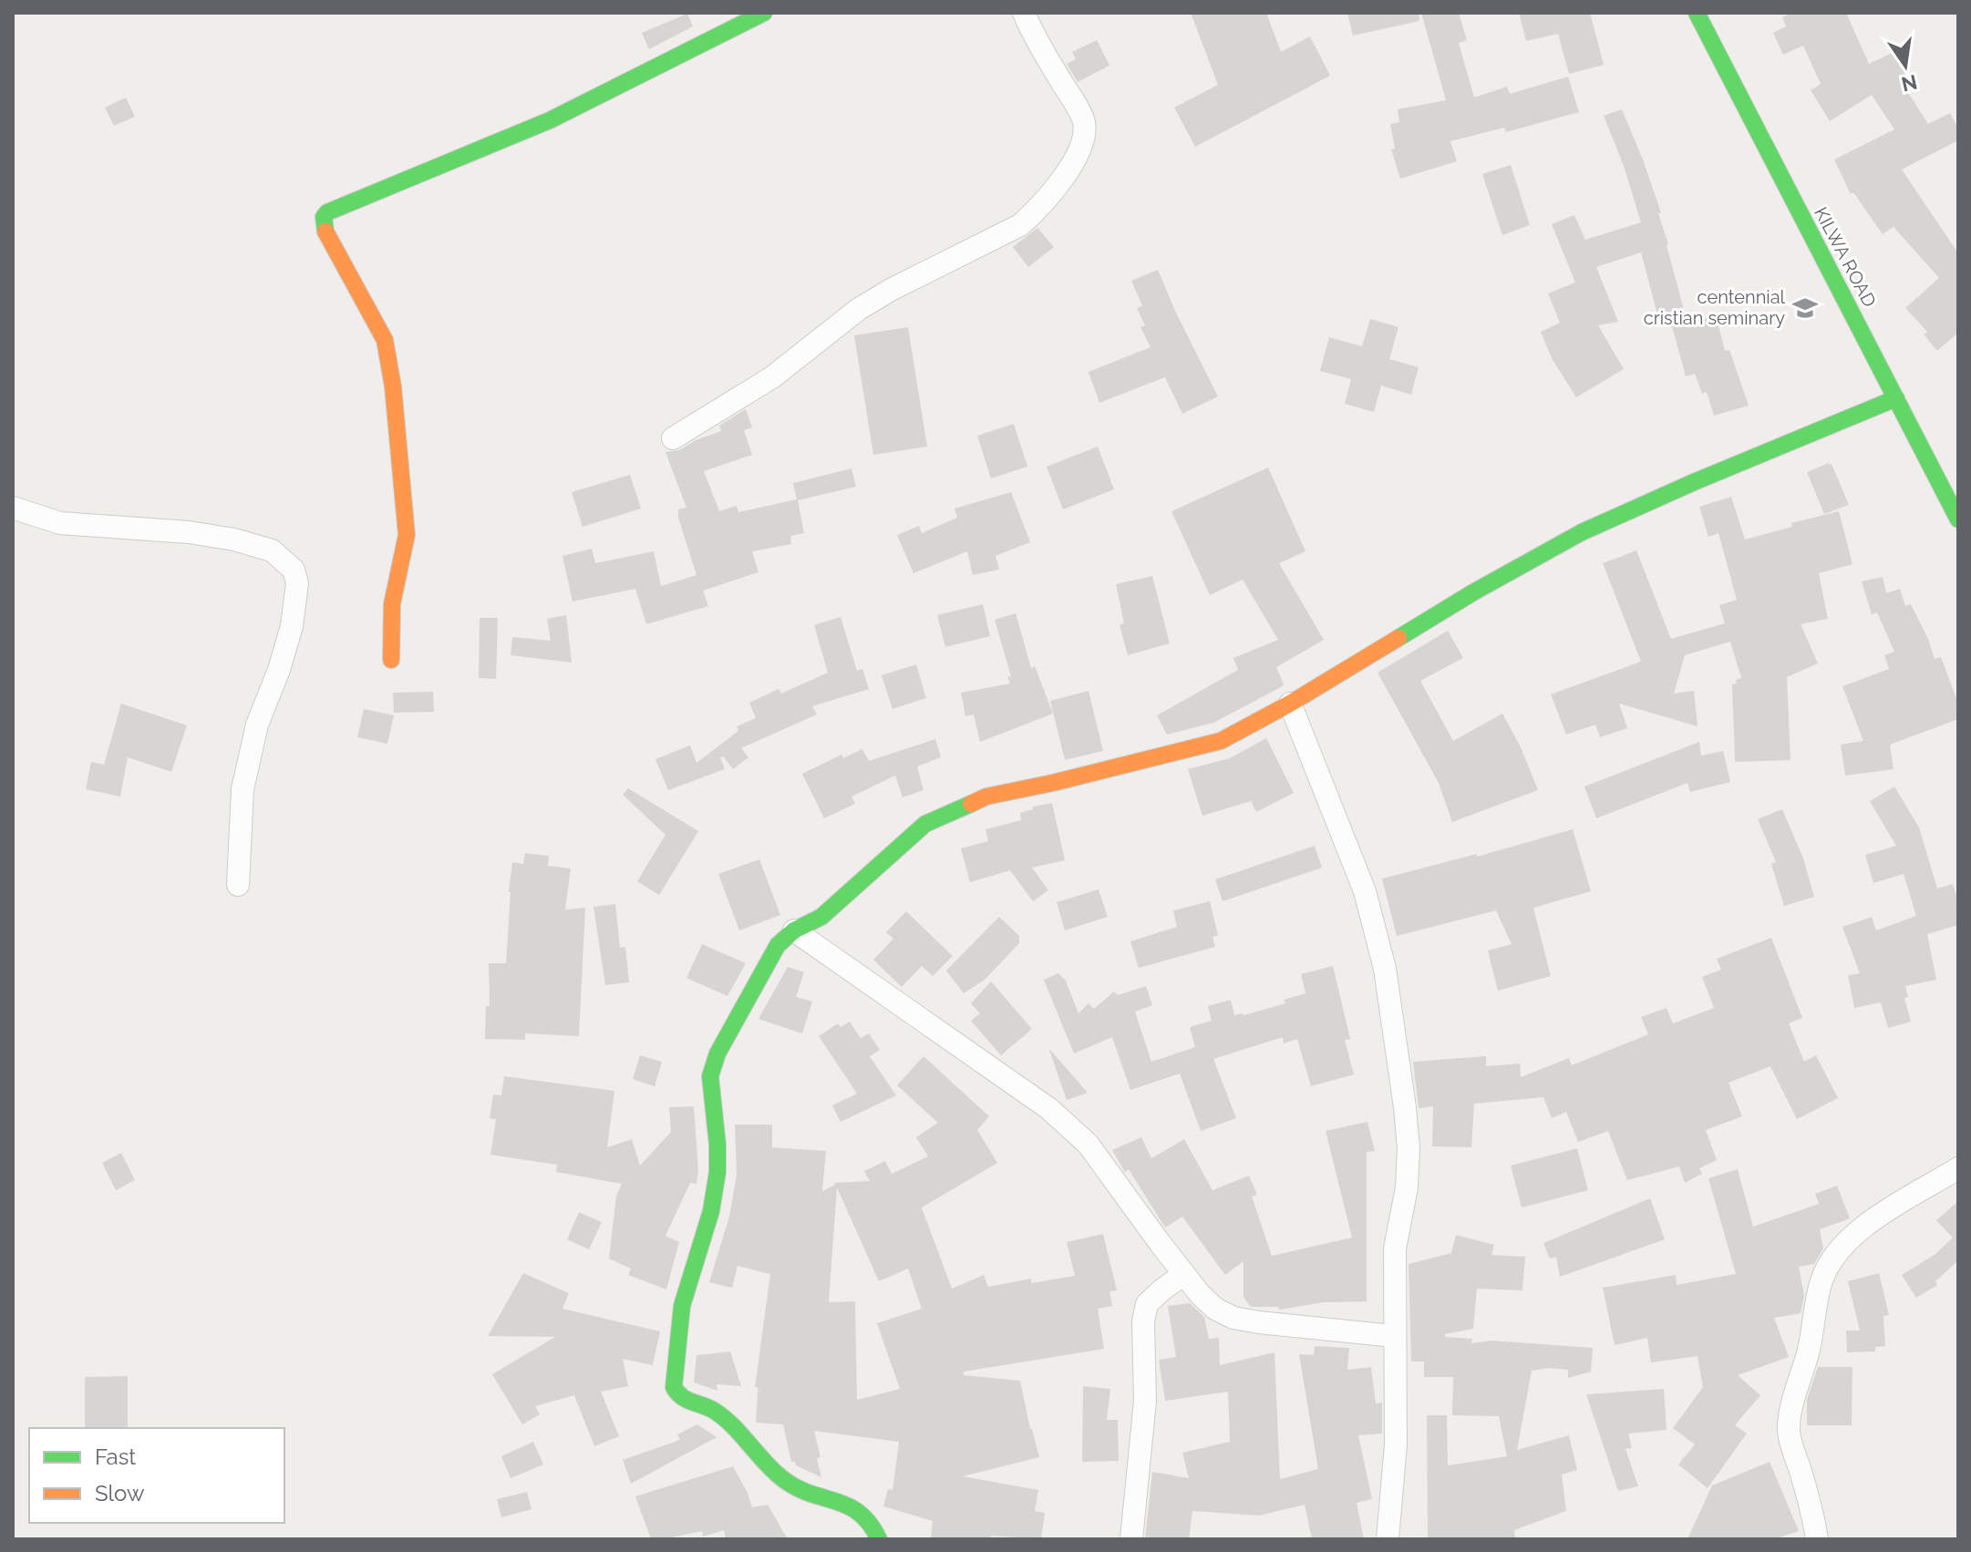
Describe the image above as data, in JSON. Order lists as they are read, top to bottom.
{
  "streets": {
    "main road": ["KILWA ROAD"]
  },
  "places": {
    "school or university": ["centennial cristian seminary"]
  },
  "legend": ["Fast", "Slow"],
  "north": "bottom"
}
